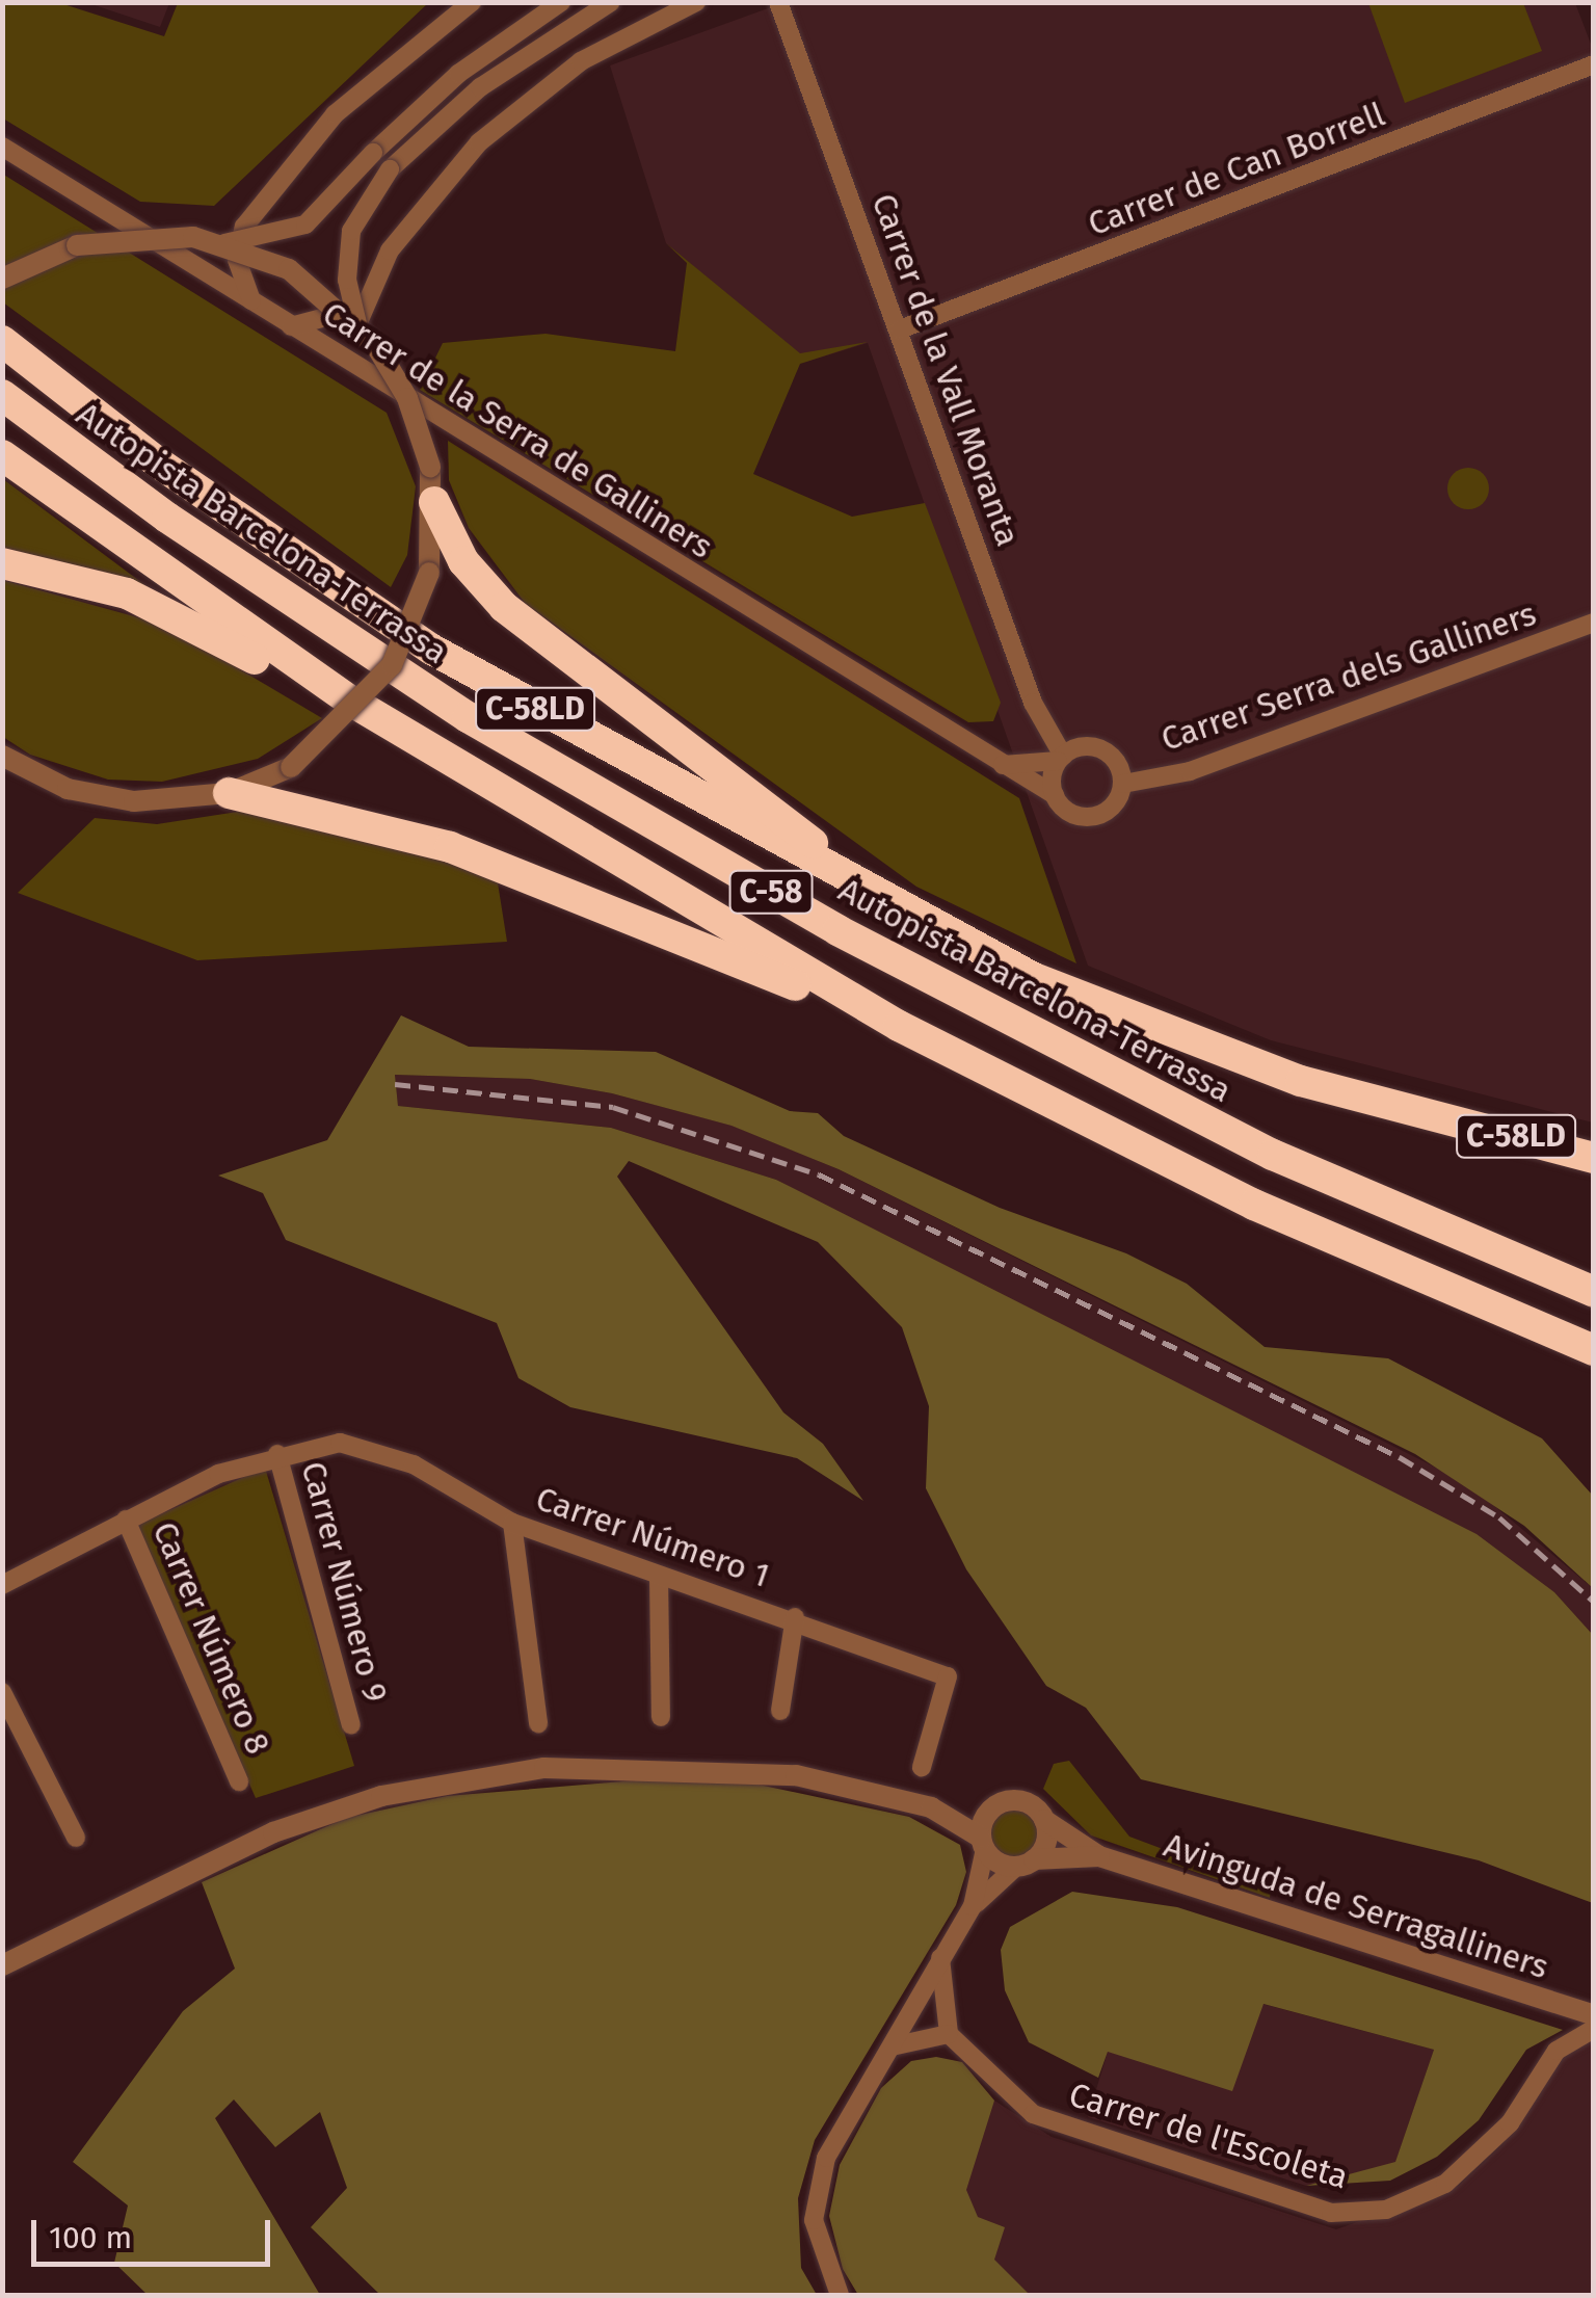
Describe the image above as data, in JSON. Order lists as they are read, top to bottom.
{
  "streets": {
    "highway": ["Autopista Barcelona-Terrassa", "C-58LD", "C-58"],
    "street": [
      "Carrer de Can Borrell",
      "Carrer de la Vall Moranta",
      "Carrer de la Serra de Galliners",
      "Carrer Serra dels Galliners",
      "Carrer Número 1",
      "Carrer Número 9",
      "Carrer Número 8",
      "Avinguda de Serragalliners",
      "Carrer de l'Escoleta"
    ]
  },
  "crossings": [
    ["Carrer de Can Borrell", "Carrer de la Vall Moranta"],
    ["Carrer de la Vall Moranta", "Carrer de la Serra de Galliners"],
    ["Carrer de la Vall Moranta", "Carrer Serra dels Galliners"],
    ["Carrer de la Serra de Galliners", "Carrer Serra dels Galliners"],
    ["Carrer Número 1", "Carrer Número 9"],
    ["Carrer Número 1", "Carrer Número 8"]
  ],
  "scale_bar": "100 m"
}
